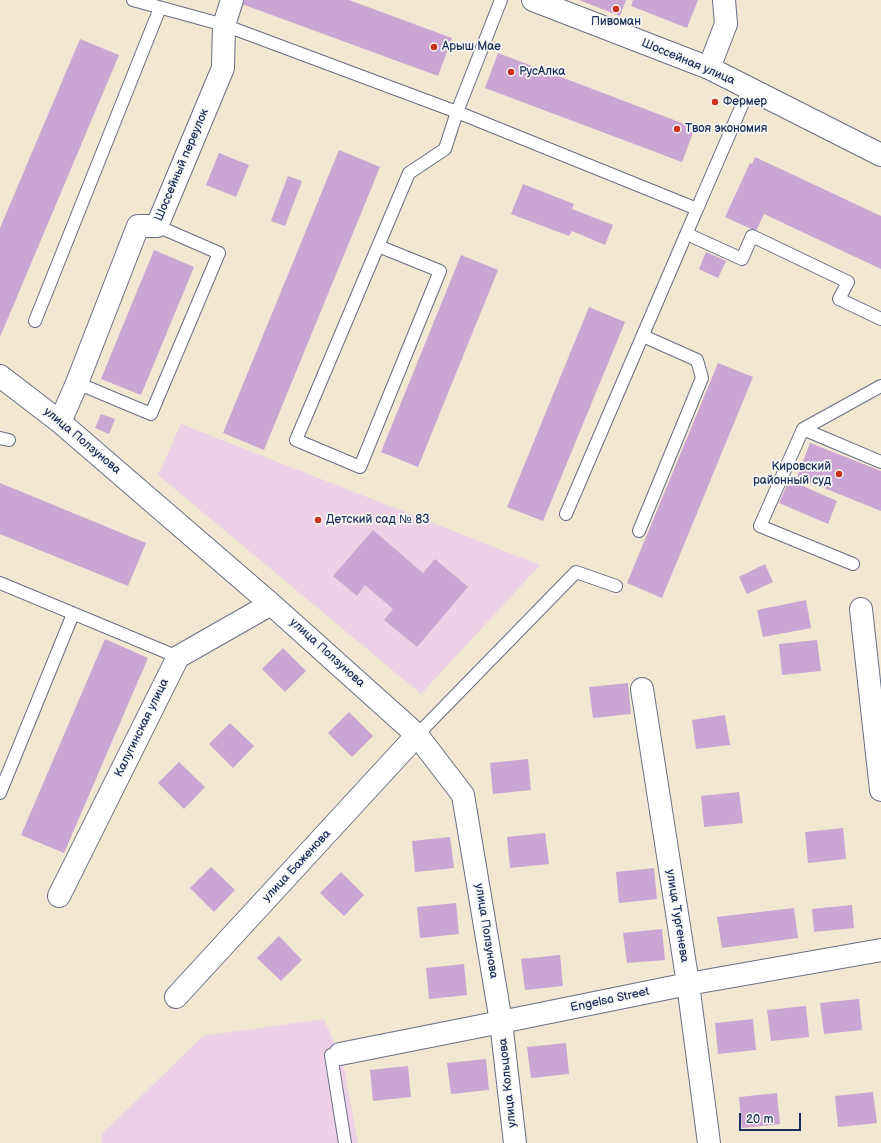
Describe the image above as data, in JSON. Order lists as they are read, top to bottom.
{
  "streets": {
    "street": [
      "Шоссейная улица",
      "Шоссейный переулок",
      "улица Ползунова",
      "Калугинская улица",
      "улица Баженова",
      "улица Тургенева",
      "Engelsa Street",
      "улица Кольцова"
    ]
  },
  "crossings": [
    ["Шоссейный переулок", "улица Ползунова"],
    ["улица Ползунова", "улица Баженова"],
    ["улица Ползунова", "Engelsa Street"],
    ["улица Ползунова", "улица Кольцова"],
    ["улица Тургенева", "Engelsa Street"],
    ["Engelsa Street", "улица Кольцова"]
  ],
  "places": [
    "Пивоман",
    "Арыш Мае",
    "РусАлка",
    "Фермер",
    "Твоя экономия",
    "Кировский районный суд",
    "Детский сад № 83"
  ],
  "scale_bar": "20 m"
}
